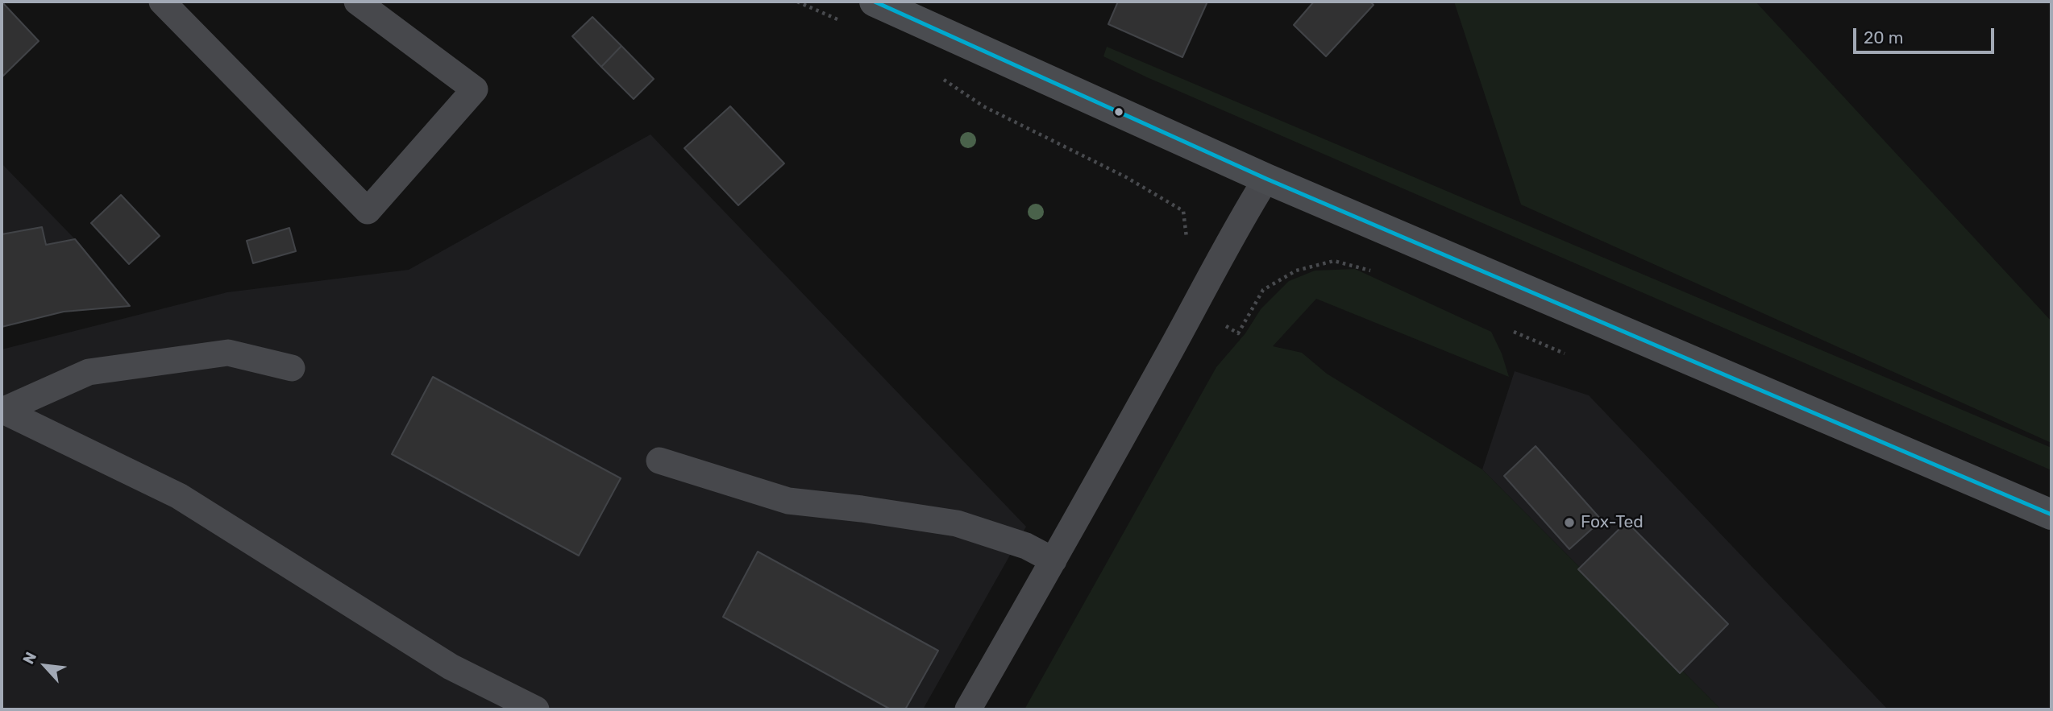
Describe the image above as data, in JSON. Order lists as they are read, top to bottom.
{
  "places": ["Fox-Ted"],
  "scale_bar": "20 m",
  "north": "top left"
}
